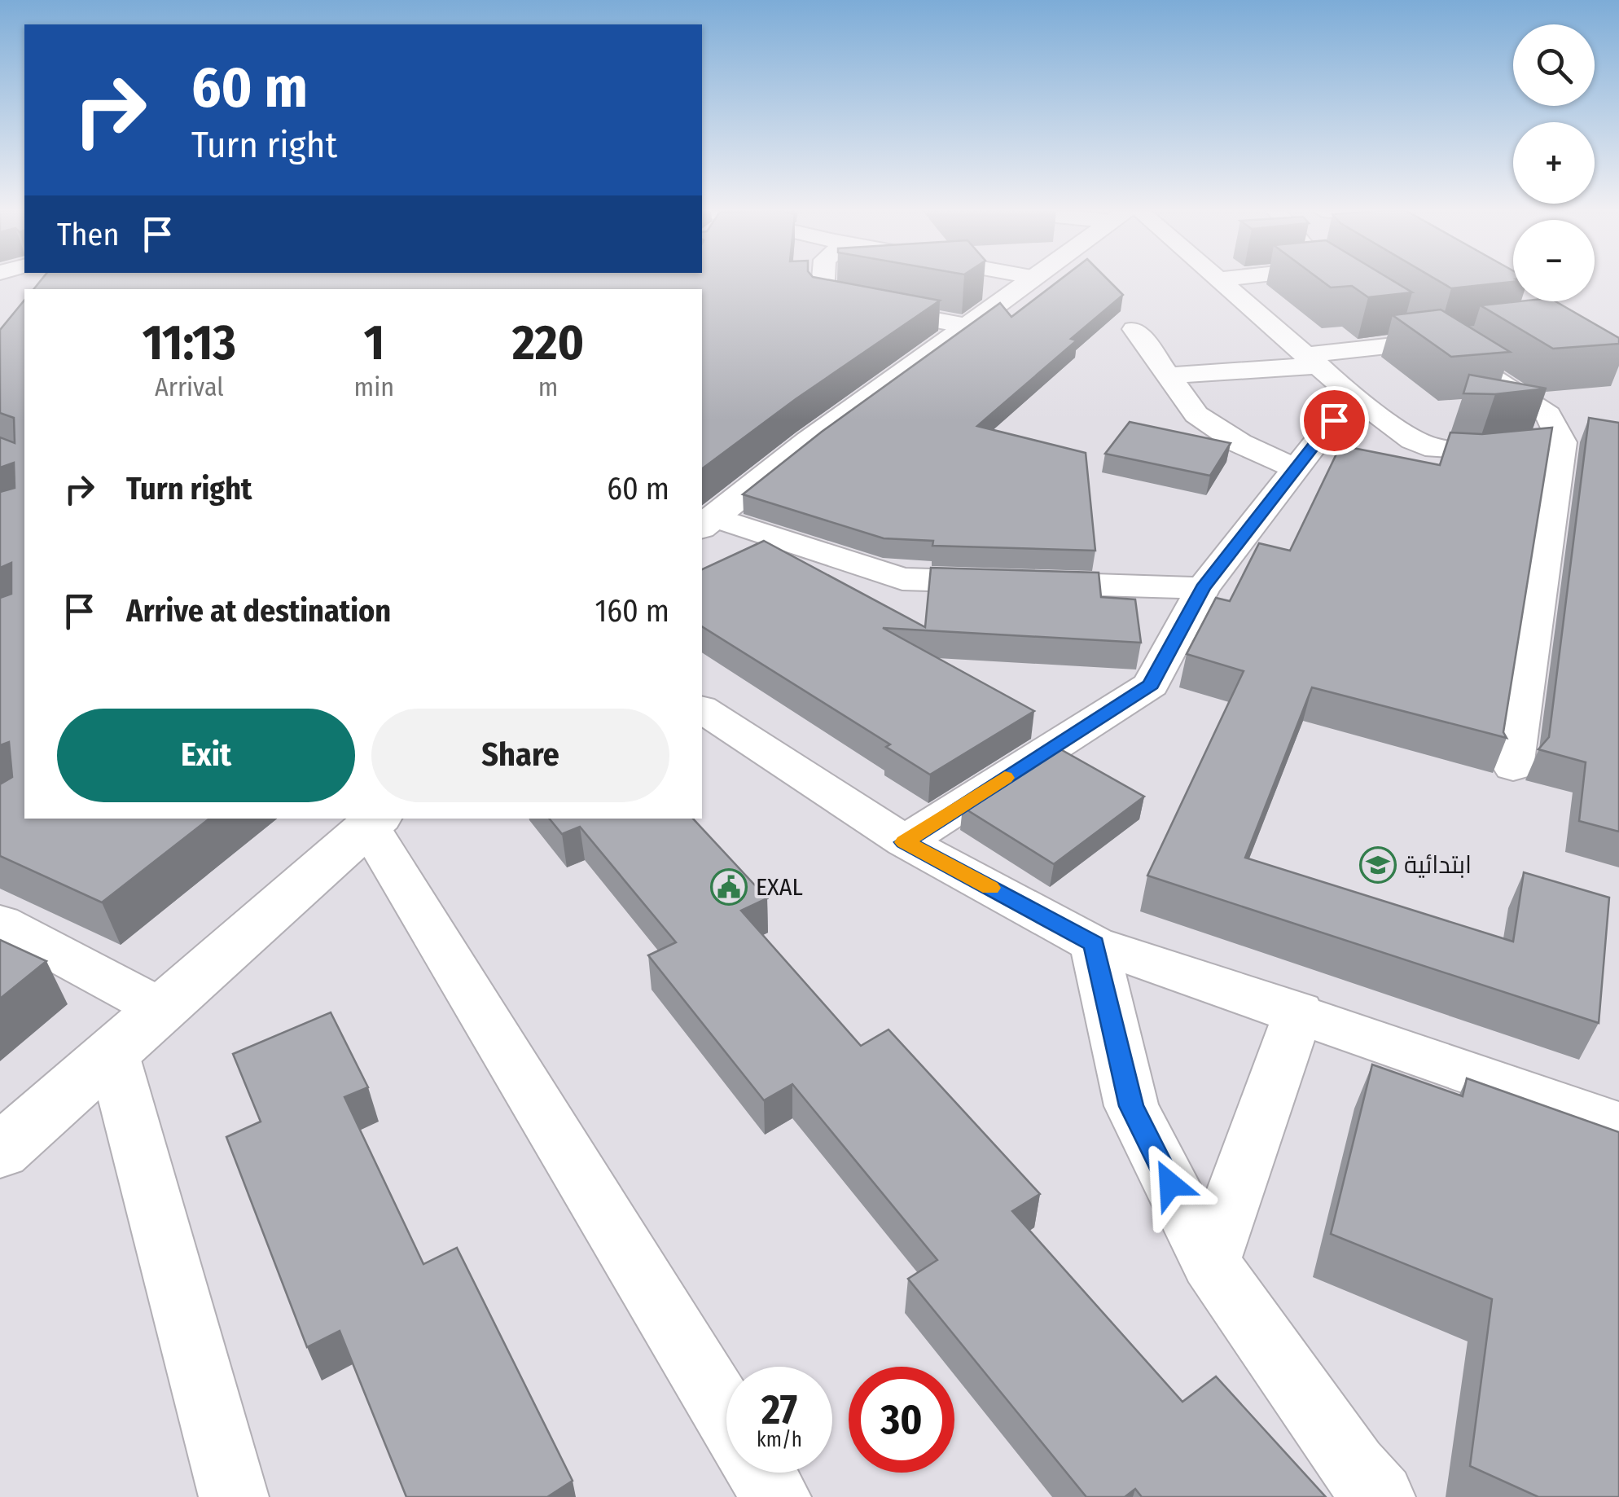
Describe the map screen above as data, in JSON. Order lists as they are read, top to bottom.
{
  "places": {
    "school or university": ["ابتدائية"],
    "public building": ["EXAL"]
  },
  "page": {
    "map_buttons": ["+", "−"],
    "turn": ["60 m", "Turn right"],
    "then": "Then",
    "eta": [
      "11:13",
      "Arrival",
      "1",
      "min",
      "220",
      "m"
    ],
    "list": [
      {
        "name": "Turn right",
        "value": "60 m"
      },
      {
        "name": "Arrive at destination",
        "value": "160 m"
      }
    ],
    "buttons": ["Exit", "Share"],
    "speed": "27 km/h",
    "limit": "30"
  }
}
